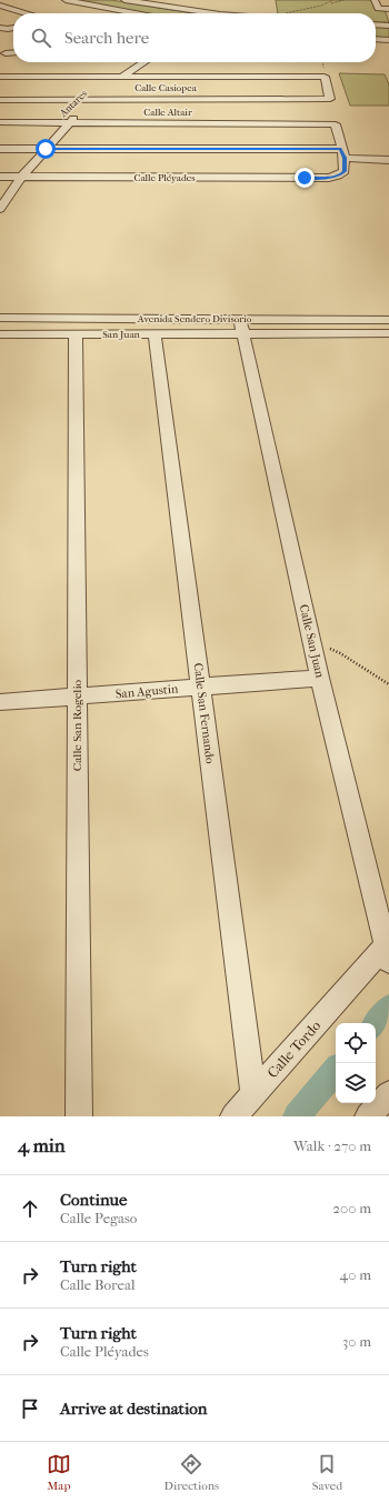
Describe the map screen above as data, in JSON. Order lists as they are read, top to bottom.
{
  "streets": {
    "street": [
      "Calle Casiopea",
      "Antares",
      "Calle Altair",
      "Calle Pléyades",
      "Avenida Sendero Divisorio",
      "San Juan",
      "Calle San Juan",
      "San Agustin",
      "Calle San Fernando",
      "Calle San Rogelio",
      "Calle Tordo"
    ]
  },
  "crossings": [
    ["Calle Casiopea", "Antares"],
    ["Antares", "Calle Altair"],
    ["Antares", "Calle Pléyades"],
    ["Calle Altair", "Calle Pléyades"],
    ["Avenida Sendero Divisorio", "San Juan"],
    ["Avenida Sendero Divisorio", "Calle San Juan"],
    ["San Juan", "Calle San Juan"],
    ["San Juan", "Calle San Fernando"],
    ["San Juan", "Calle San Rogelio"],
    ["Calle San Juan", "San Agustin"],
    ["Calle San Juan", "Calle Tordo"],
    ["San Agustin", "Calle San Fernando"],
    ["San Agustin", "Calle San Rogelio"],
    ["Calle San Fernando", "Calle Tordo"]
  ],
  "page": {
    "search": "Search here",
    "heading": ["4 min", "Walk · 270 m"],
    "list": [
      ["Continue", "Calle Pegaso", "200 m"],
      ["Turn right", "Calle Boreal", "40 m"],
      ["Turn right", "Calle Pléyades", "30 m"],
      "Arrive at destination"
    ],
    "nav": ["Map", "Directions", "Saved"]
  }
}
